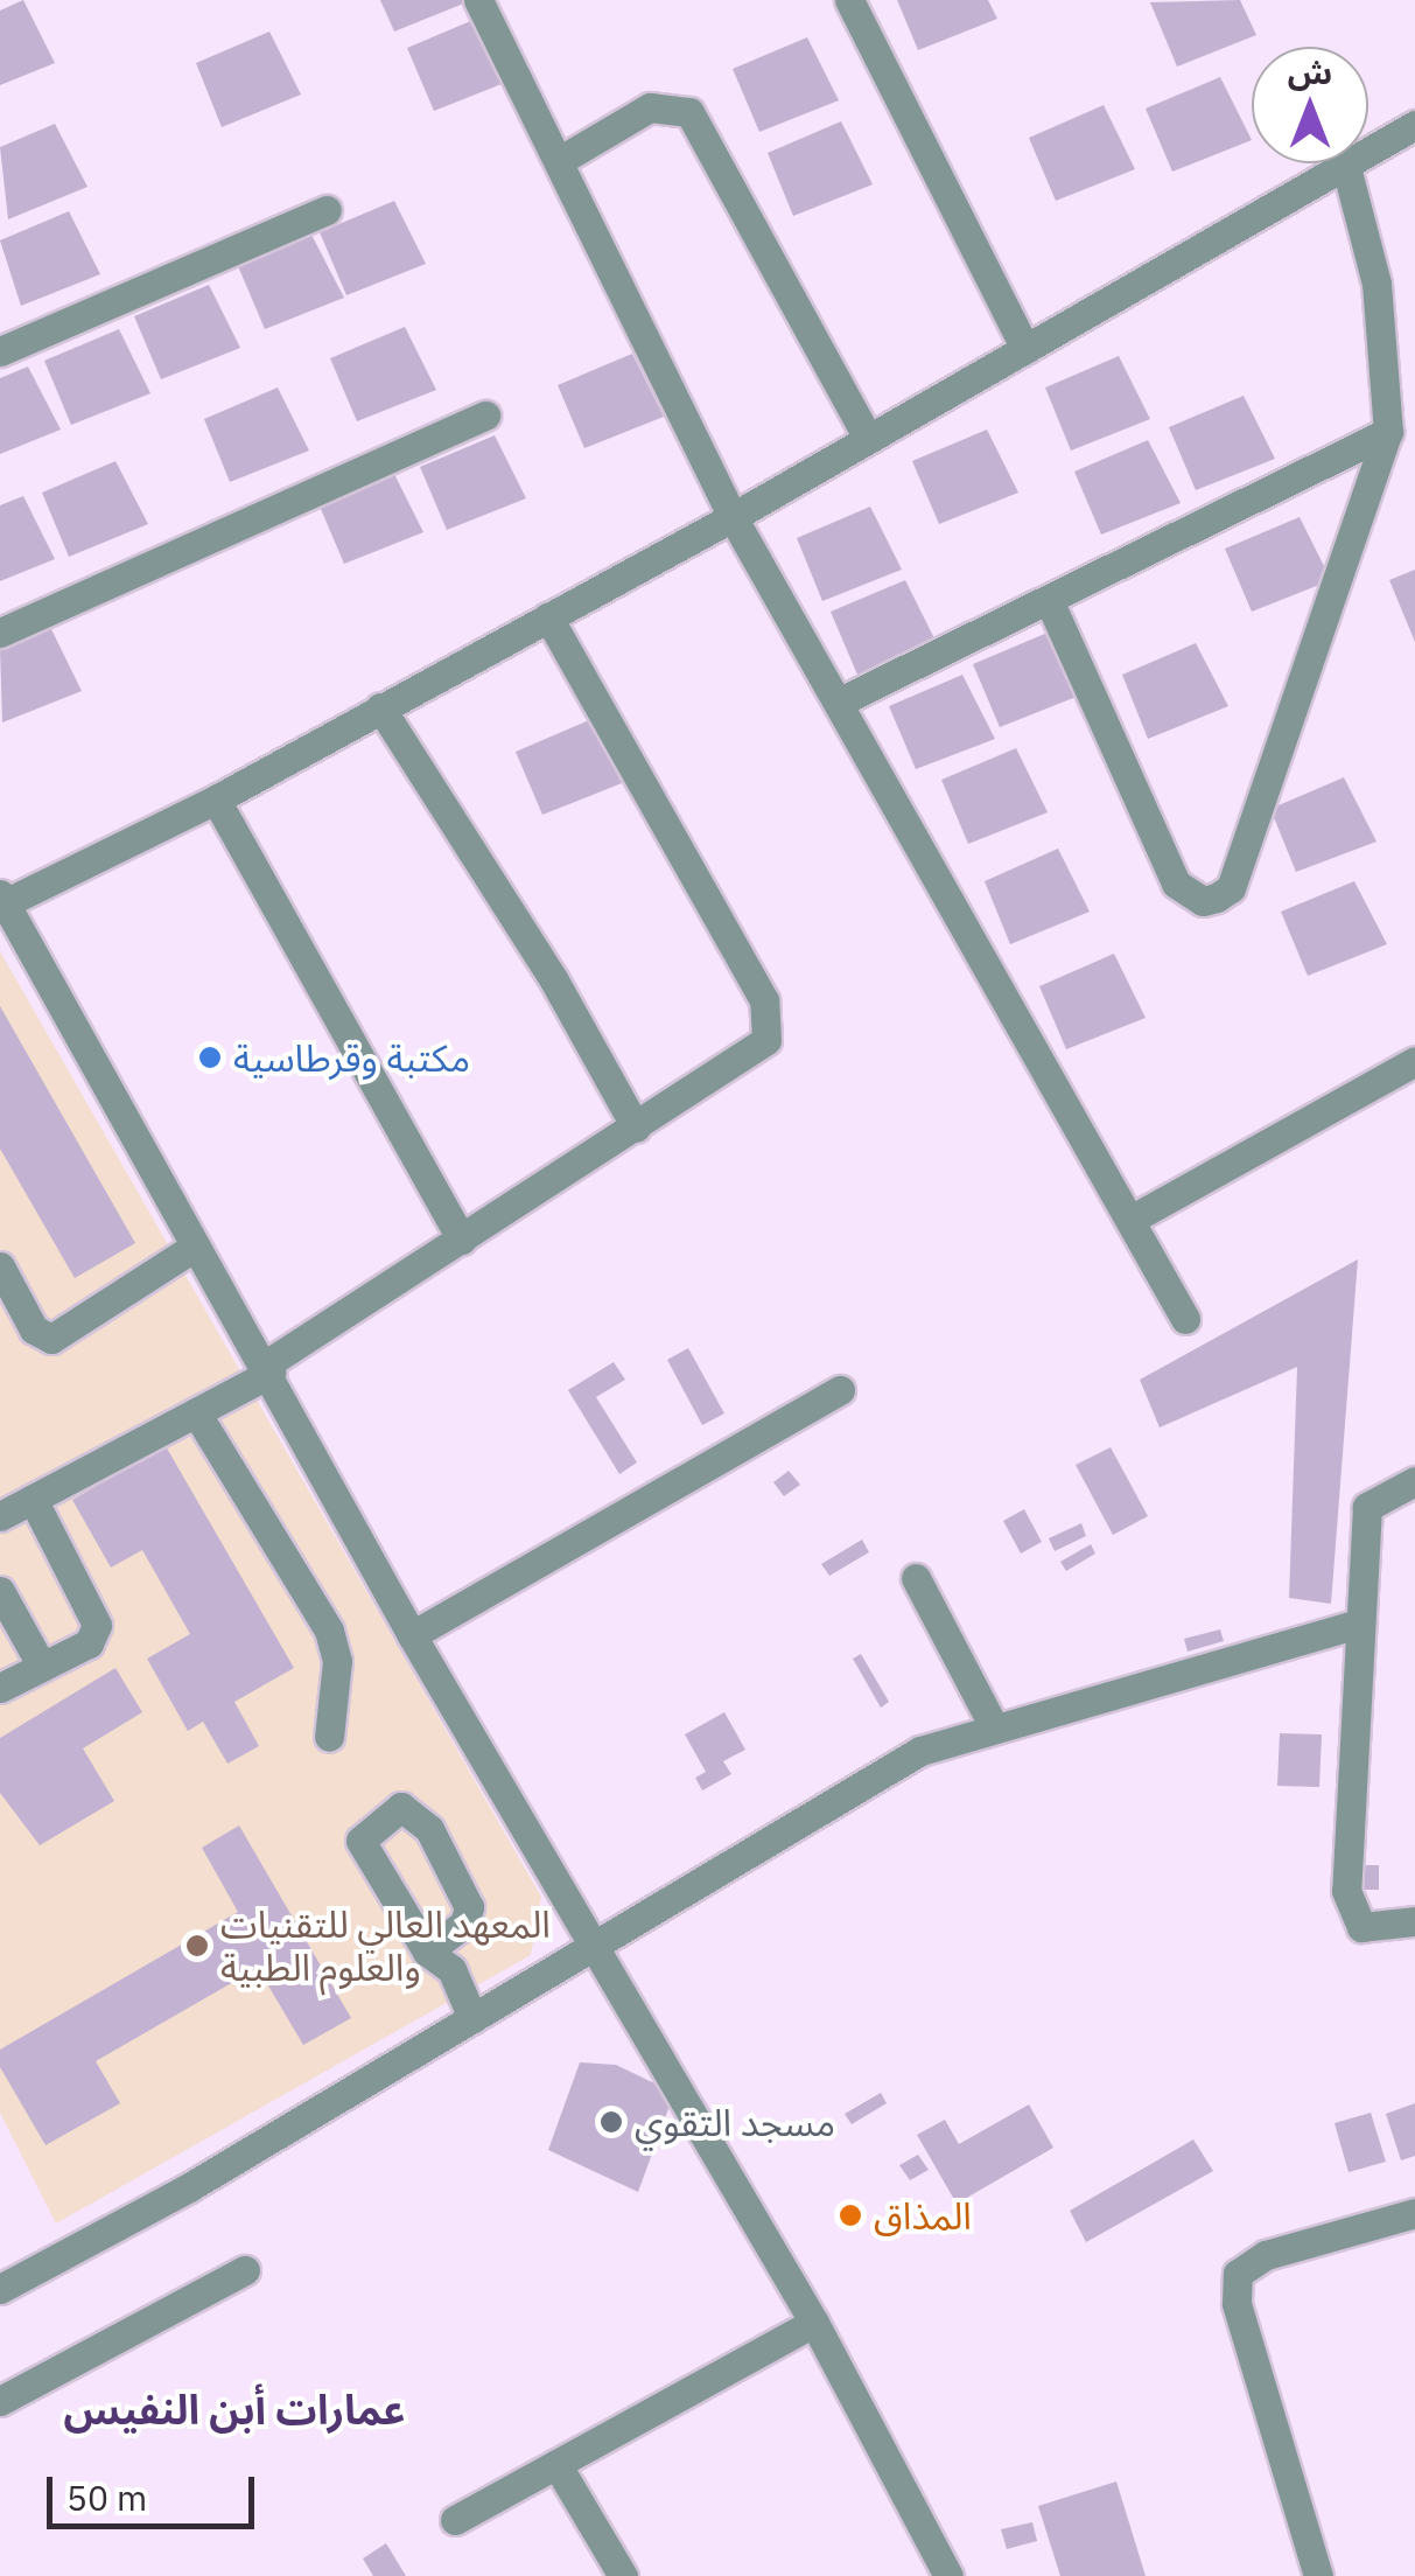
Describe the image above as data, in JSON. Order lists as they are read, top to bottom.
{
  "districts": ["عمارات أبن النفيس"],
  "places": [
    "مكتبة وقرطاسية",
    "المعهد العالي للتقنيات والعلوم الطبية",
    "مسجد التقوي",
    "المذاق"
  ],
  "scale_bar": "50 m",
  "north": "top"
}
